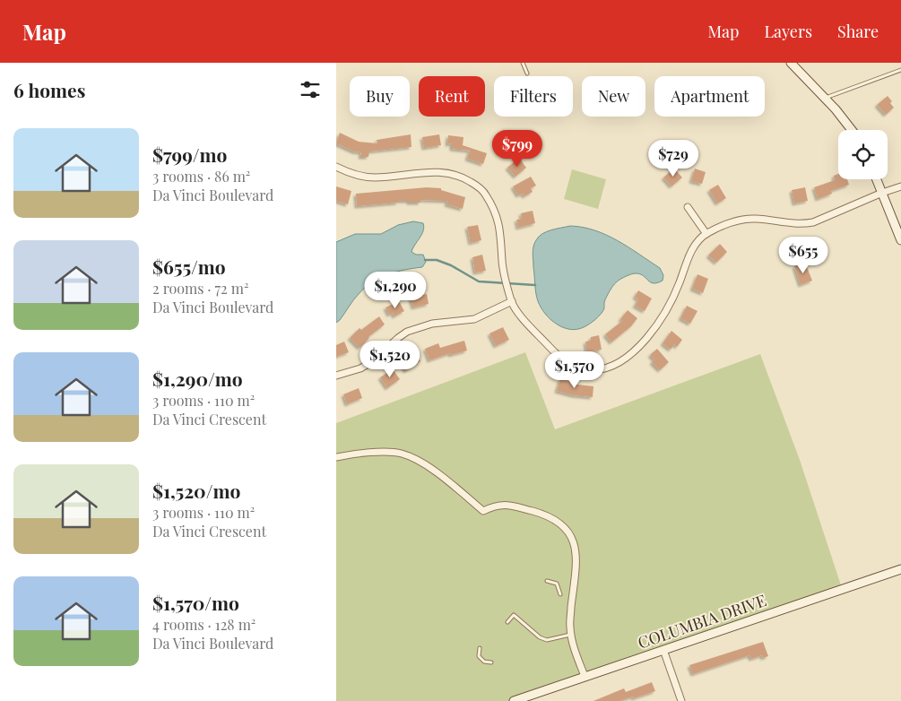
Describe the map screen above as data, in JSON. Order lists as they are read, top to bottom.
{
  "streets": {
    "main road": ["COLUMBIA DRIVE"]
  },
  "page": {
    "header": "Map",
    "nav": ["Map", "Layers", "Share"],
    "heading": "6 homes",
    "chip": [
      "Buy",
      "Rent",
      "Filters",
      "New",
      "Apartment"
    ],
    "list": [
      {
        "name": "$799/mo",
        "note": "3 rooms · 86 m² · Da Vinci Boulevard"
      },
      {
        "name": "$655/mo",
        "note": "2 rooms · 72 m² · Da Vinci Boulevard"
      },
      {
        "name": "$1,290/mo",
        "note": "3 rooms · 110 m² · Da Vinci Crescent"
      },
      {
        "name": "$1,520/mo",
        "note": "3 rooms · 110 m² · Da Vinci Crescent"
      },
      {
        "name": "$1,570/mo",
        "note": "4 rooms · 128 m² · Da Vinci Boulevard"
      }
    ],
    "price": [
      "$799",
      "$729",
      "$655",
      "$1,290",
      "$1,520",
      "$1,570"
    ]
  }
}
